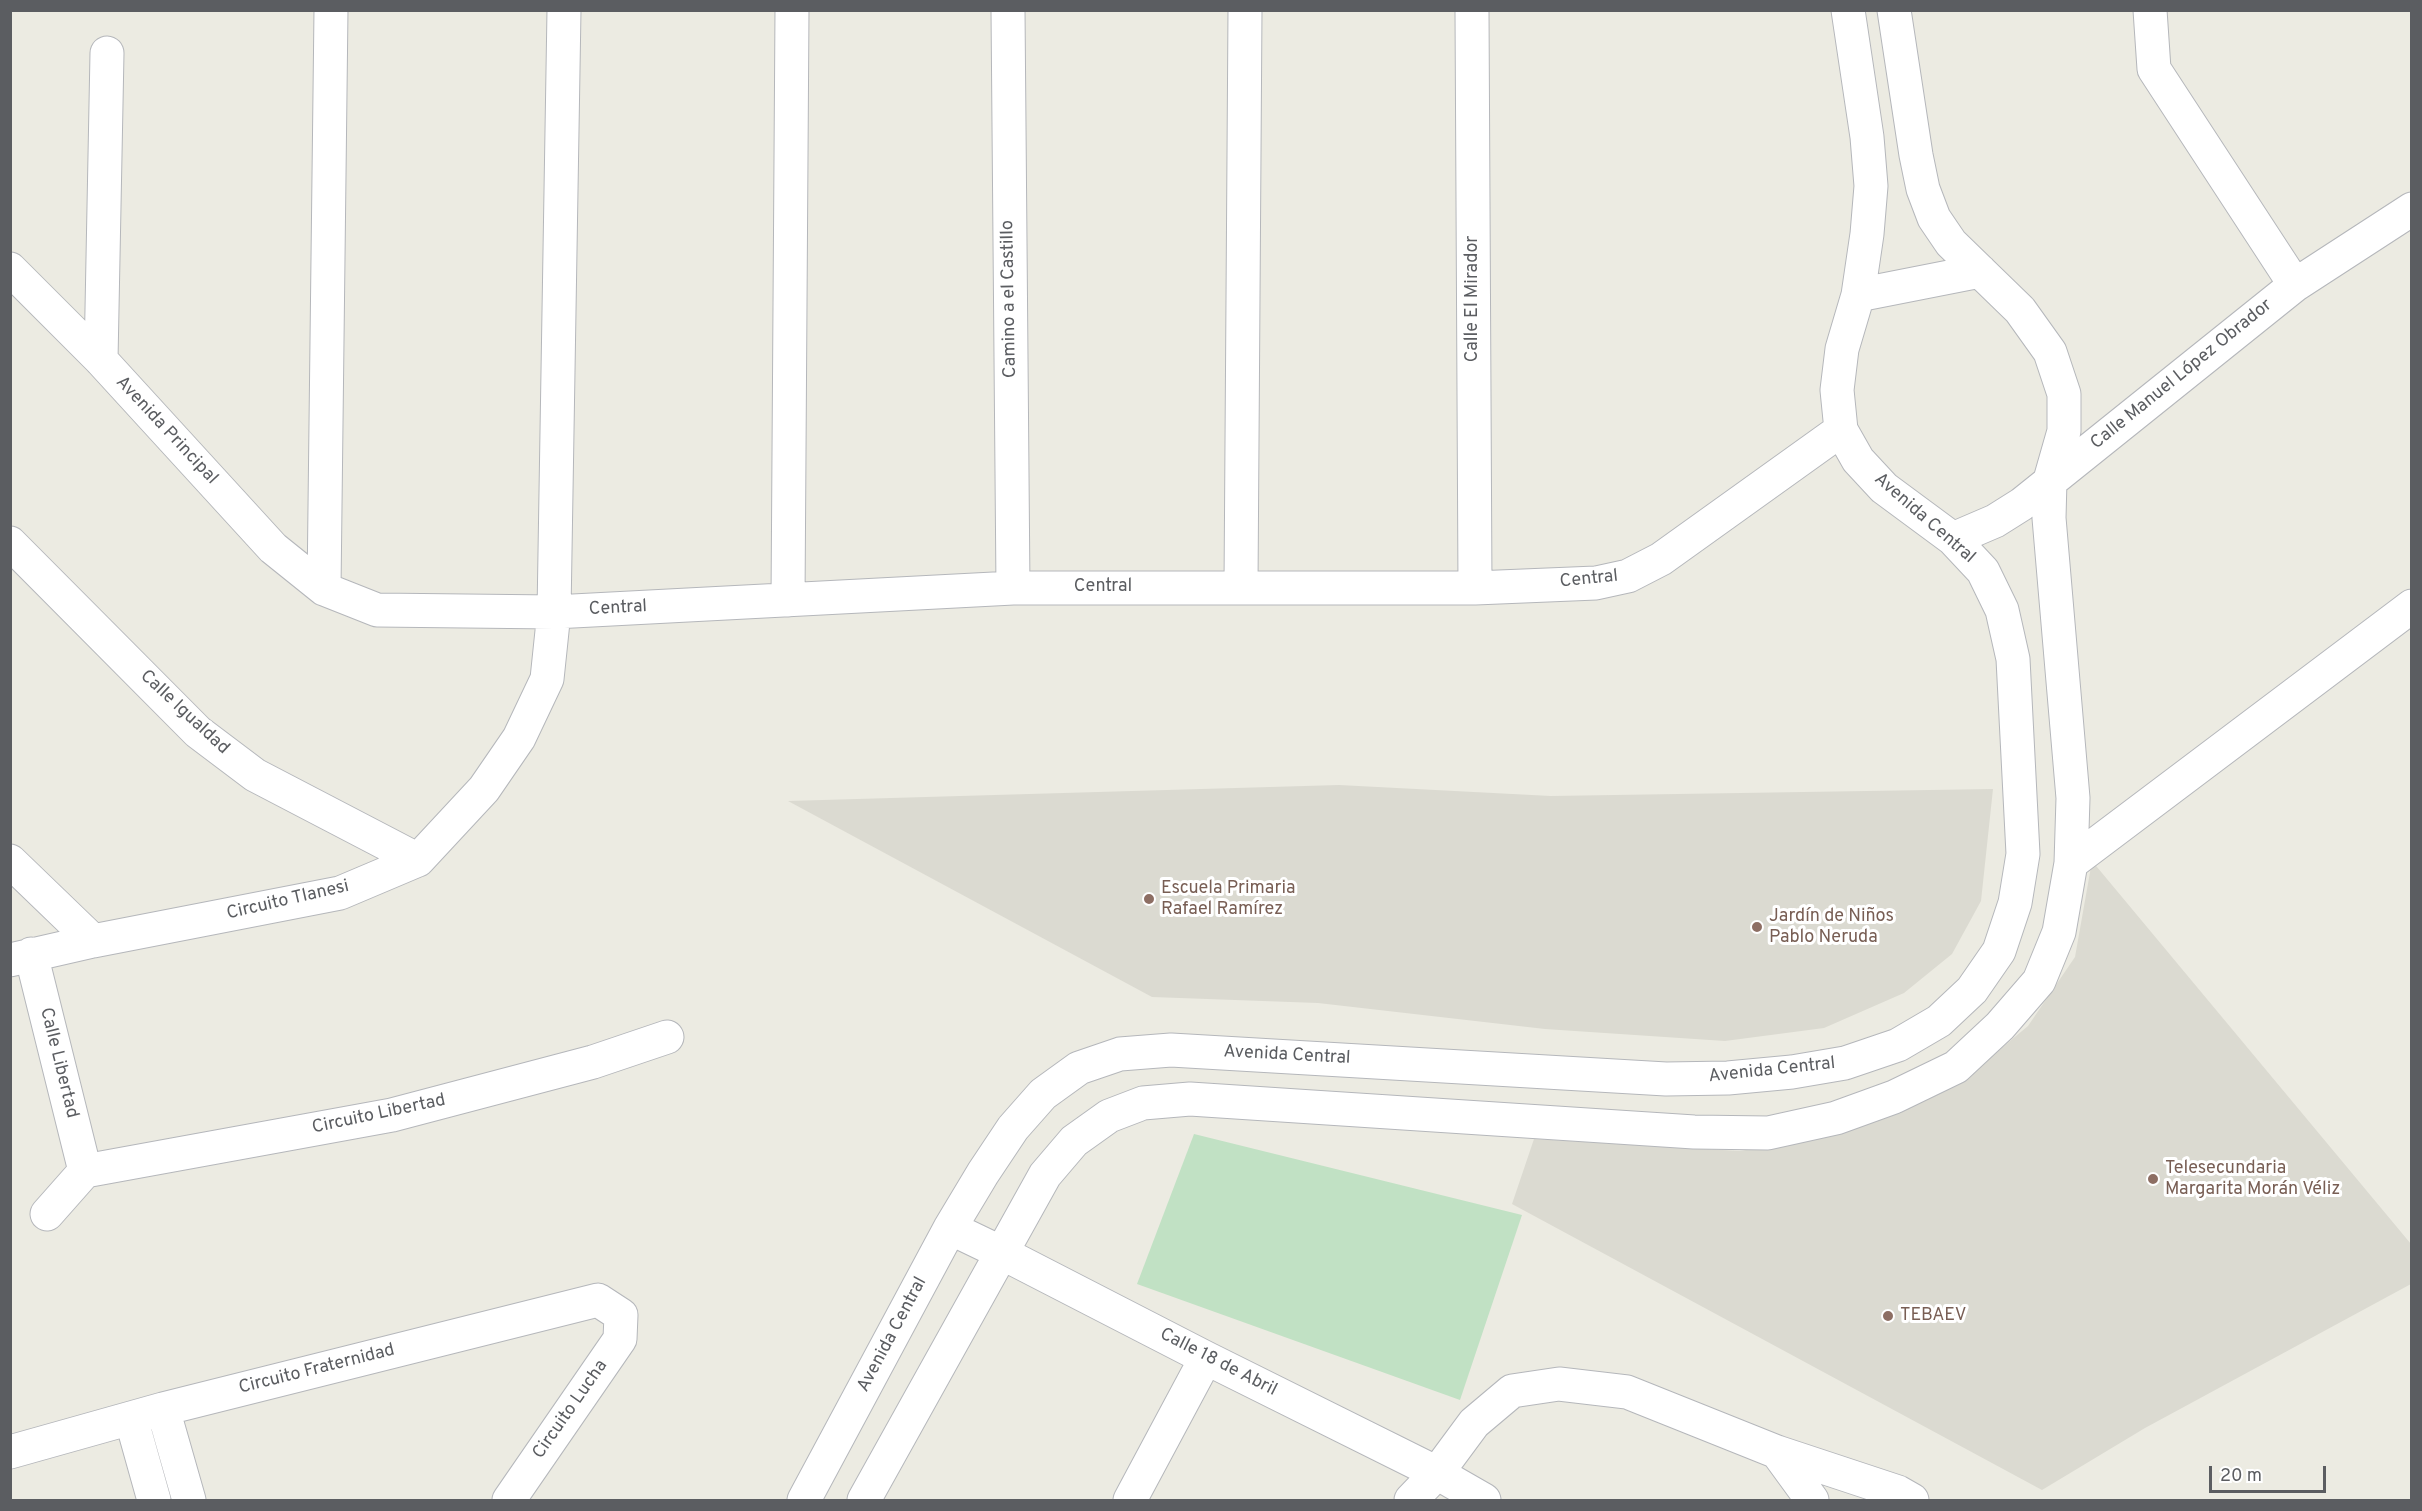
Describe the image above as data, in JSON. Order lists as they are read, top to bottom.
{
  "streets": {
    "street": [
      "Camino a el Castillo",
      "Calle El Mirador",
      "Calle Manuel López Obrador",
      "Avenida Principal",
      "Avenida Central",
      "Central",
      "Calle Igualdad",
      "Circuito Tlanesi",
      "Calle Libertad",
      "Circuito Libertad",
      "Calle 18 de Abril",
      "Circuito Fraternidad",
      "Circuito Lucha"
    ]
  },
  "crossings": [
    ["Camino a el Castillo", "Central"],
    ["Calle El Mirador", "Central"],
    ["Calle Manuel López Obrador", "Avenida Central"],
    ["Avenida Principal", "Central"],
    ["Avenida Central", "Central"],
    ["Avenida Central", "Calle 18 de Abril"],
    ["Central", "Circuito Tlanesi"],
    ["Calle Igualdad", "Circuito Tlanesi"],
    ["Circuito Tlanesi", "Calle Libertad"],
    ["Calle Libertad", "Circuito Libertad"],
    ["Circuito Fraternidad", "Circuito Lucha"]
  ],
  "places": [
    "Escuela Primaria Rafael Ramírez",
    "Jardín de Niños Pablo Neruda",
    "Telesecundaria Margarita Morán Véliz",
    "TEBAEV"
  ],
  "scale_bar": "20 m"
}
